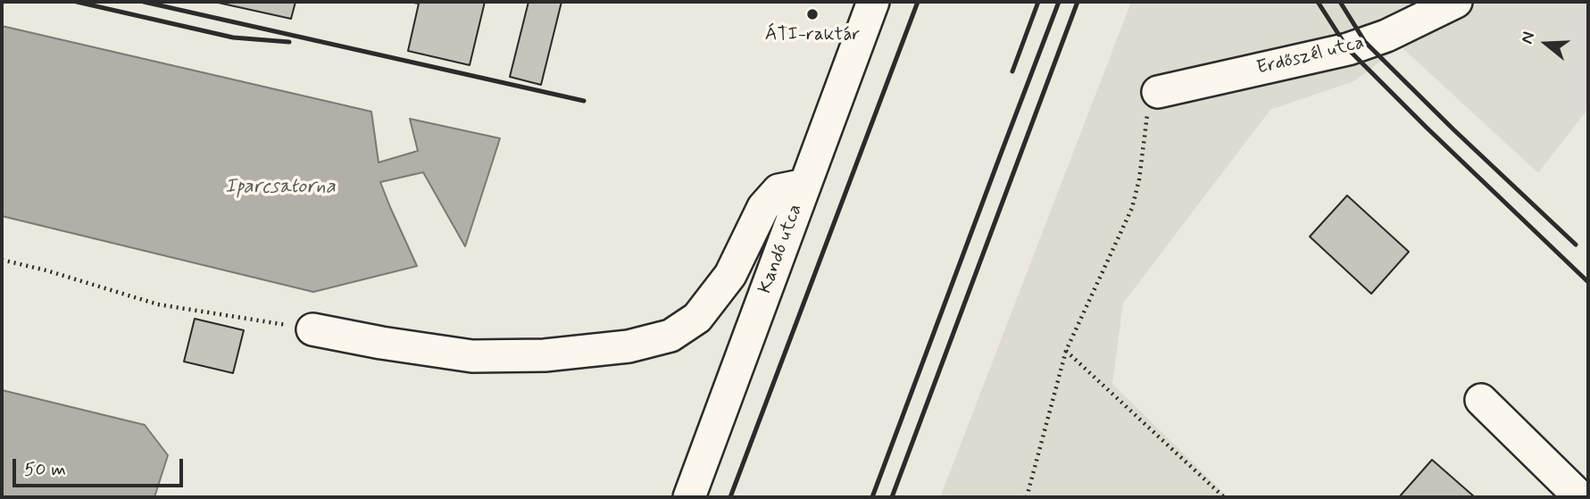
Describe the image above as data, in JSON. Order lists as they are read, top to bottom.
{
  "streets": {
    "street": ["Erdőszél utca", "Kandó utca"]
  },
  "water": ["Iparcsatorna"],
  "places": ["ÁTI-raktár"],
  "scale_bar": "50 m",
  "north": "left"
}
